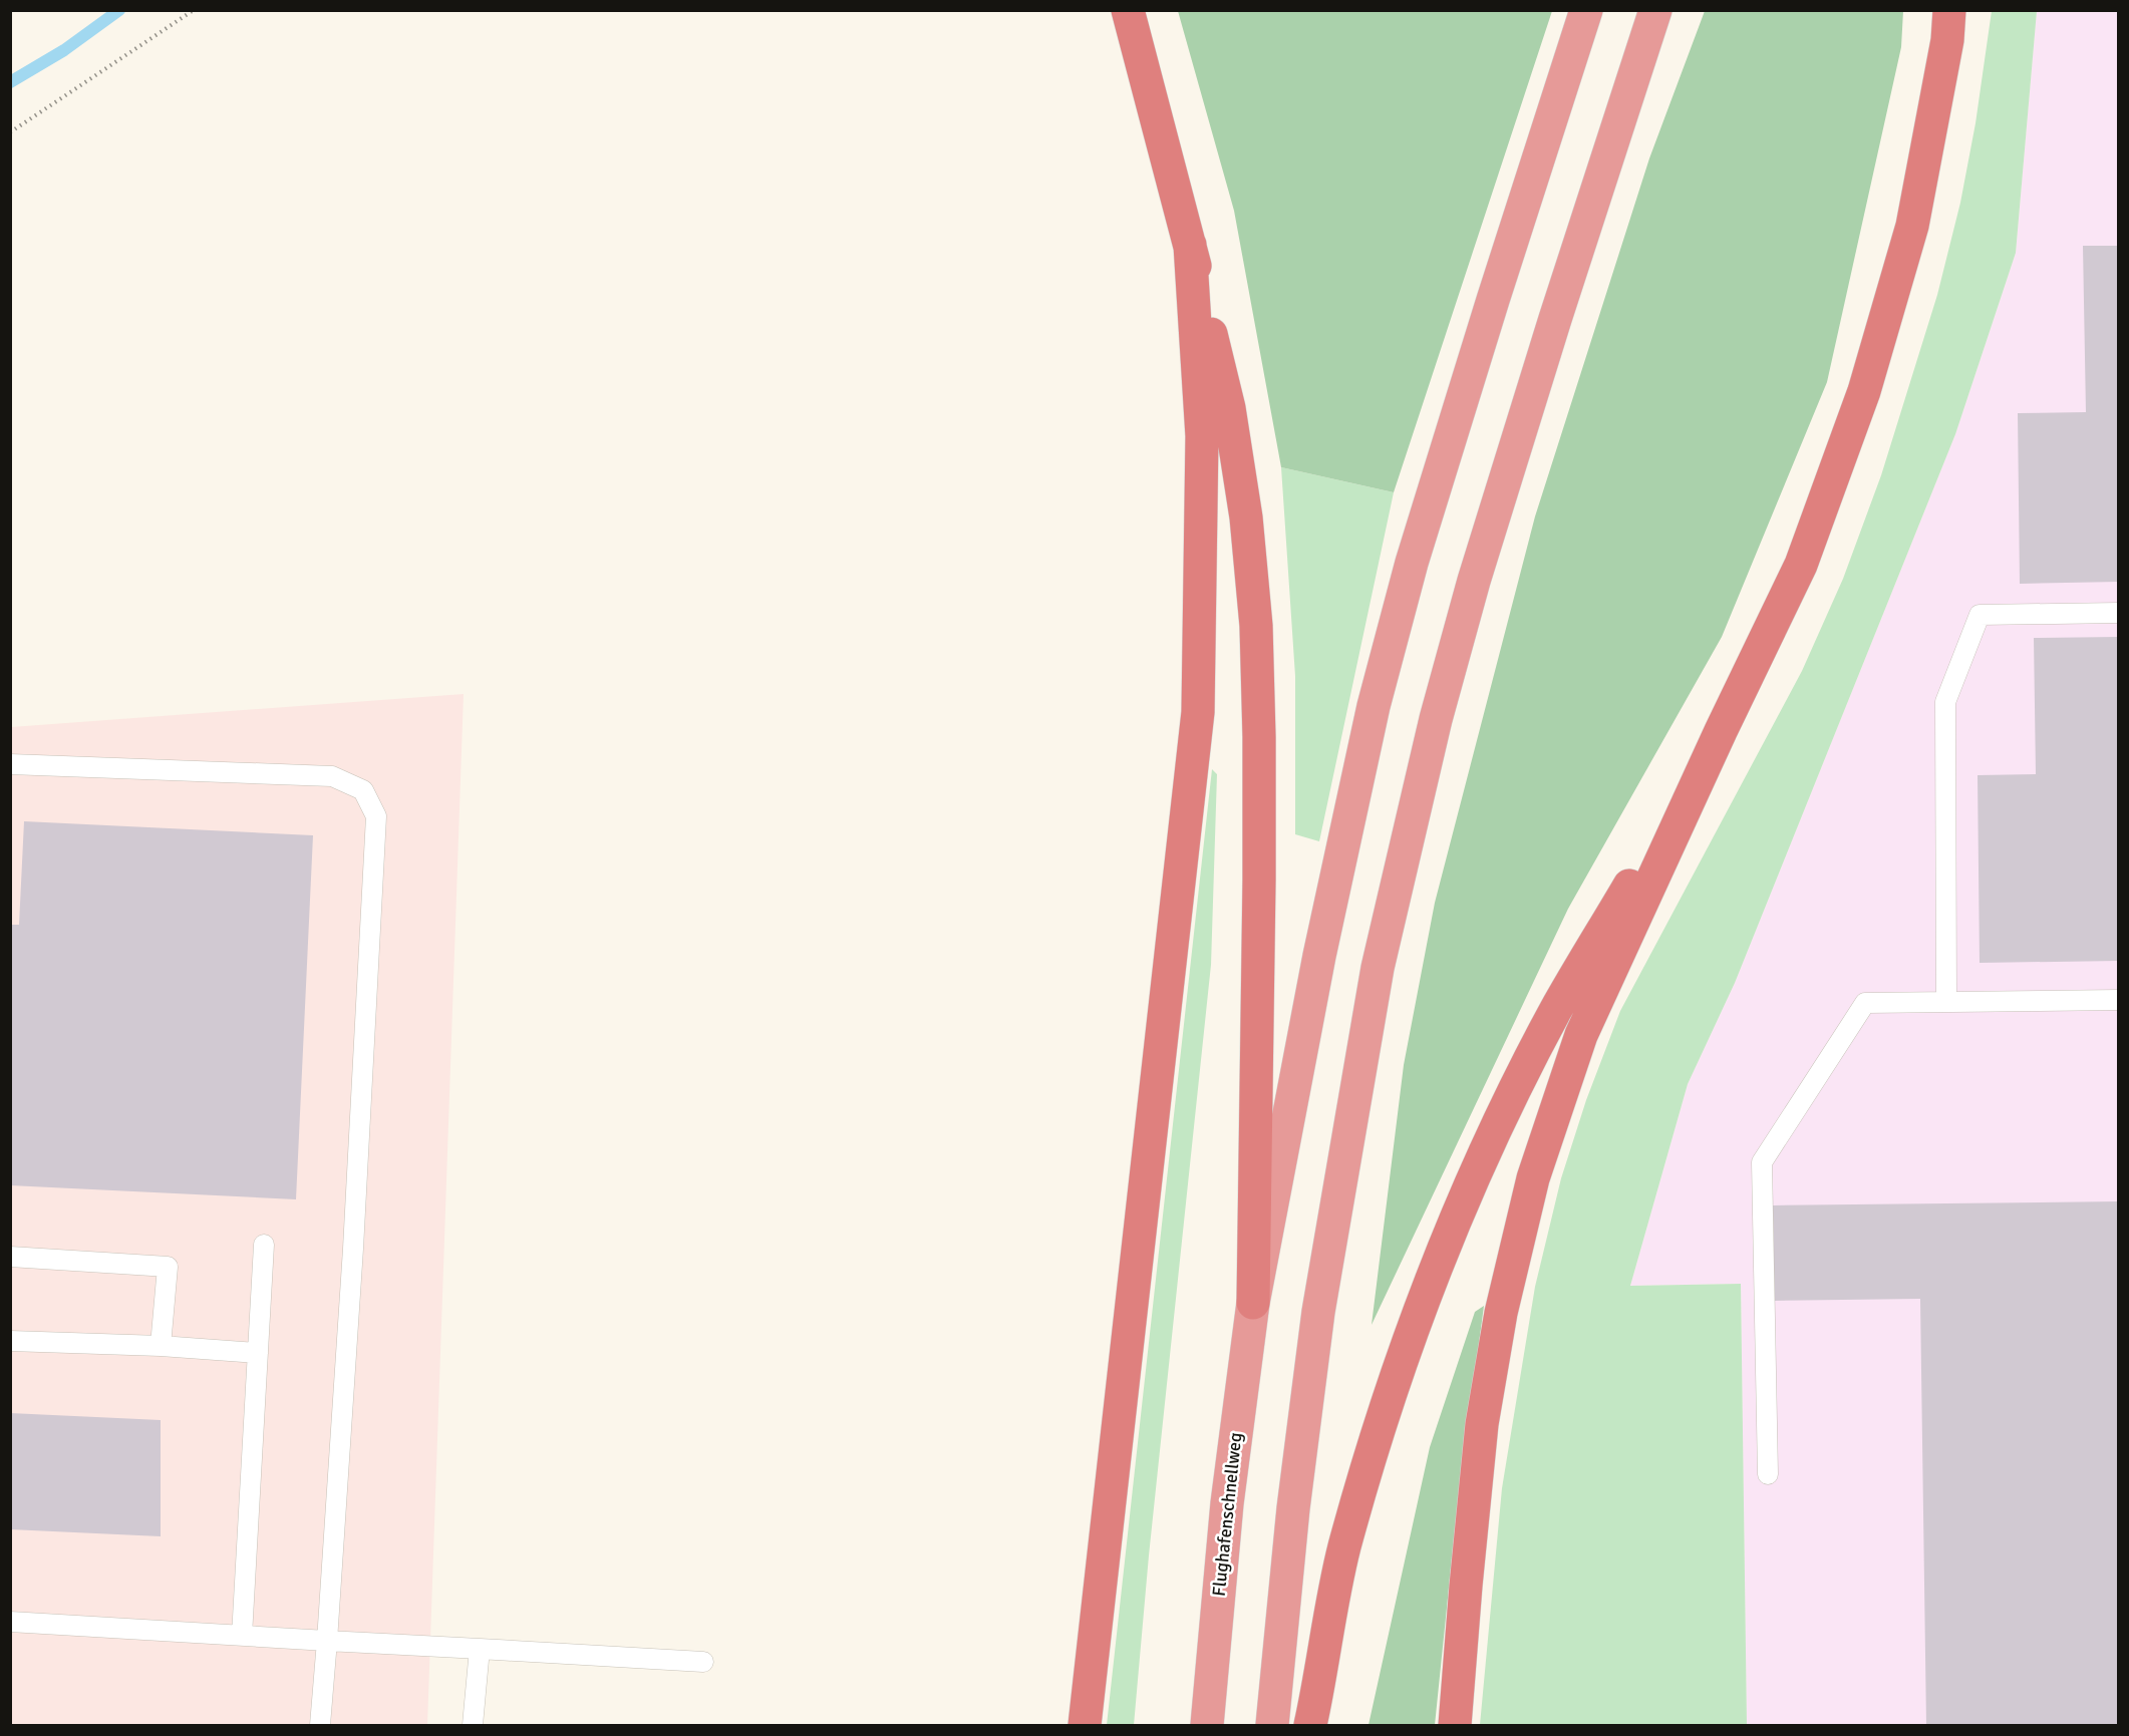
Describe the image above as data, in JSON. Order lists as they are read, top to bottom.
{
  "streets": {
    "highway": ["Flughafenschnellweg"]
  }
}
